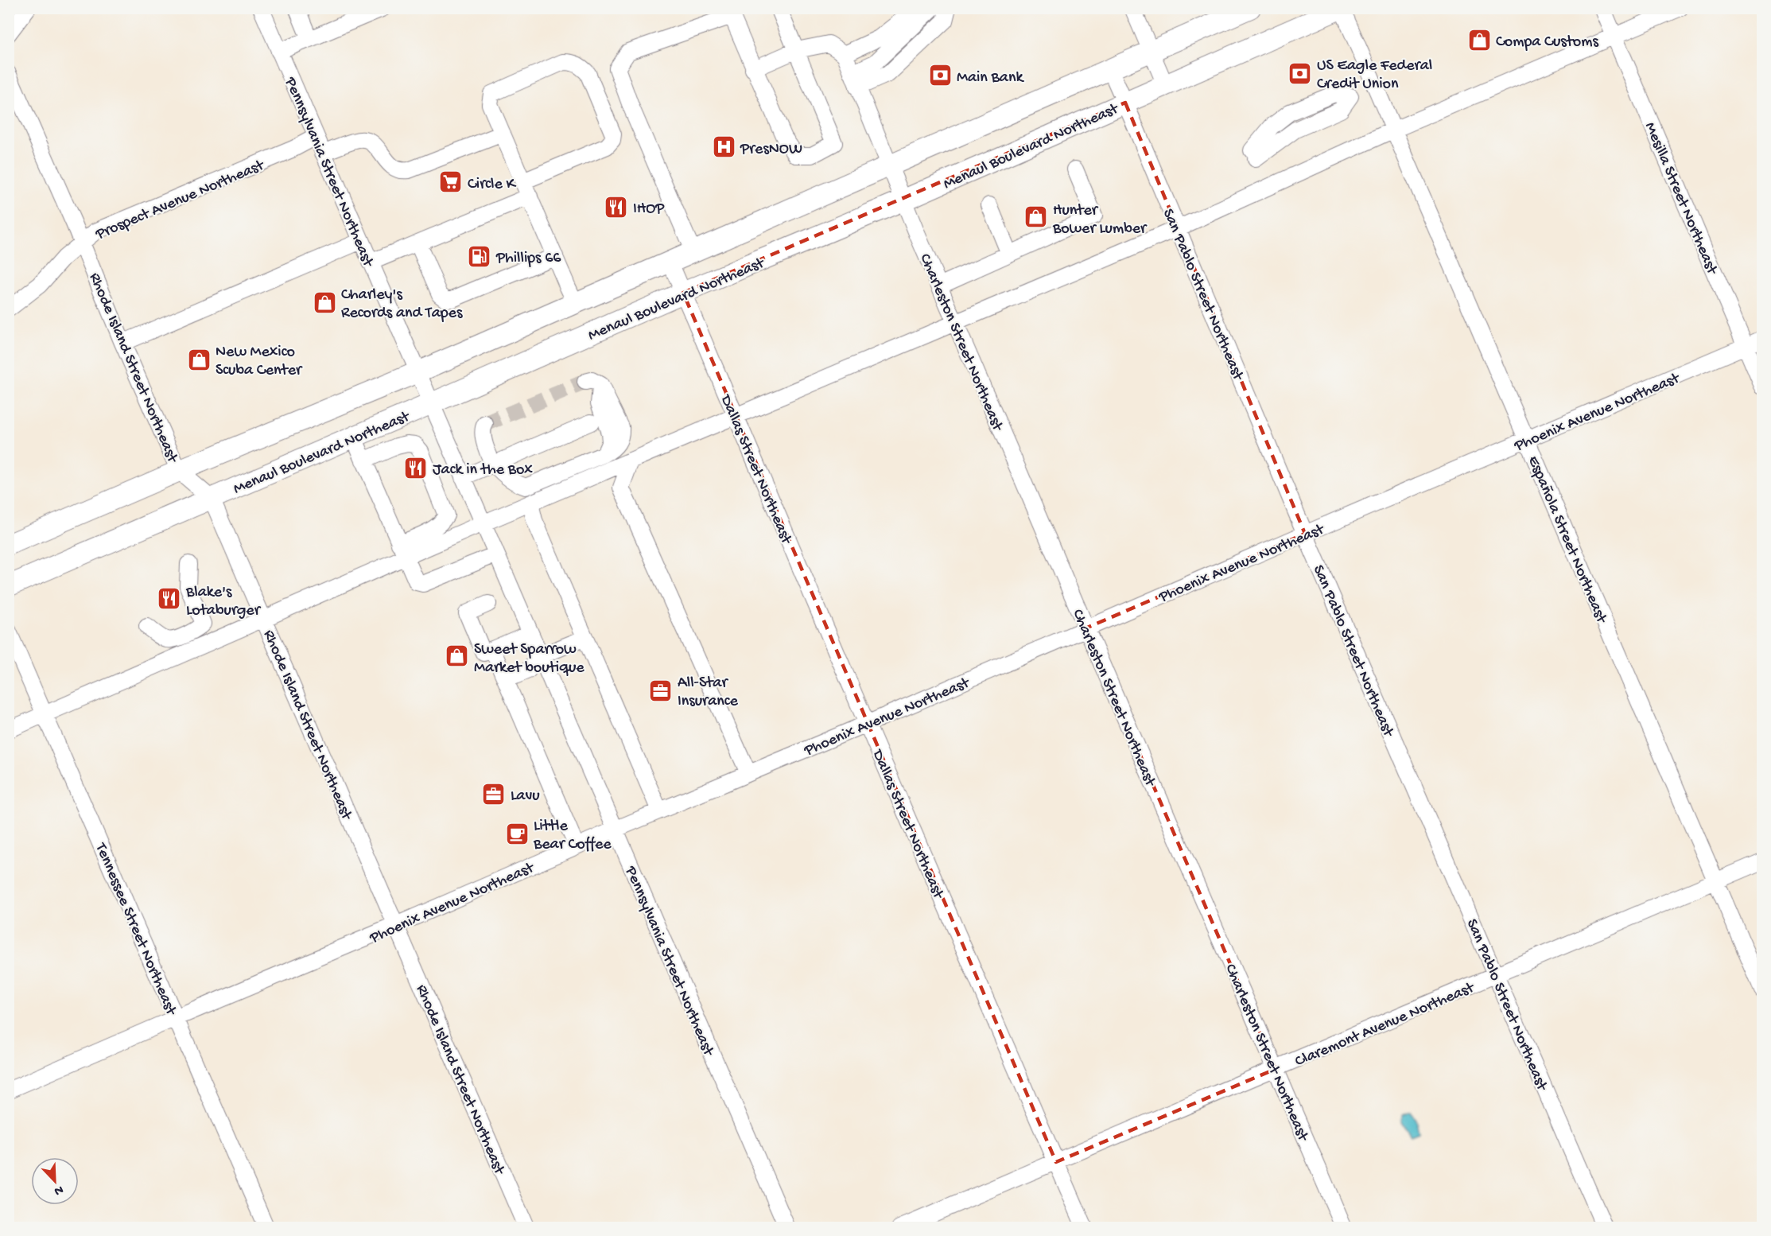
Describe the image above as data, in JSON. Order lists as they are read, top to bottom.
{
  "streets": {
    "main road": ["Menaul Boulevard Northeast"],
    "street": [
      "Pennsylvania Street Northeast",
      "Mesilla Street Northeast",
      "Prospect Avenue Northeast",
      "San Pablo Street Northeast",
      "Charleston Street Northeast",
      "Rhode Island Street Northeast",
      "Phoenix Avenue Northeast",
      "Dallas Street Northeast",
      "Española Street Northeast",
      "Tennessee Street Northeast",
      "Claremont Avenue Northeast"
    ]
  },
  "crossings": [
    ["Menaul Boulevard Northeast", "Pennsylvania Street Northeast"],
    ["Menaul Boulevard Northeast", "San Pablo Street Northeast"],
    ["Menaul Boulevard Northeast", "Charleston Street Northeast"],
    ["Menaul Boulevard Northeast", "Rhode Island Street Northeast"],
    ["Menaul Boulevard Northeast", "Dallas Street Northeast"],
    ["Menaul Boulevard Northeast", "Española Street Northeast"],
    ["Pennsylvania Street Northeast", "Prospect Avenue Northeast"],
    ["Pennsylvania Street Northeast", "Phoenix Avenue Northeast"],
    ["Mesilla Street Northeast", "Phoenix Avenue Northeast"],
    ["Prospect Avenue Northeast", "Rhode Island Street Northeast"],
    ["San Pablo Street Northeast", "Phoenix Avenue Northeast"],
    ["San Pablo Street Northeast", "Claremont Avenue Northeast"],
    ["Charleston Street Northeast", "Phoenix Avenue Northeast"],
    ["Charleston Street Northeast", "Claremont Avenue Northeast"],
    ["Rhode Island Street Northeast", "Phoenix Avenue Northeast"],
    ["Phoenix Avenue Northeast", "Dallas Street Northeast"],
    ["Phoenix Avenue Northeast", "Española Street Northeast"],
    ["Phoenix Avenue Northeast", "Tennessee Street Northeast"],
    ["Dallas Street Northeast", "Claremont Avenue Northeast"],
    ["Española Street Northeast", "Claremont Avenue Northeast"]
  ],
  "places": {
    "shop": [
      "Compa Customs",
      "Hunter Bower Lumber",
      "Charley's Records and Tapes",
      "New Mexico Scuba Center",
      "Sweet Sparrow Market boutique"
    ],
    "bank": ["US Eagle Federal Credit Union", "Main Bank"],
    "hospital": ["PresNOW"],
    "supermarket": ["Circle K"],
    "restaurant": ["IHOP", "Jack in the Box", "Blake's Lotaburger"],
    "fuel station": ["Phillips 66"],
    "office": ["All-Star Insurance", "Lavu"],
    "cafe": ["Little Bear Coffee"]
  },
  "north": "bottom right"
}
